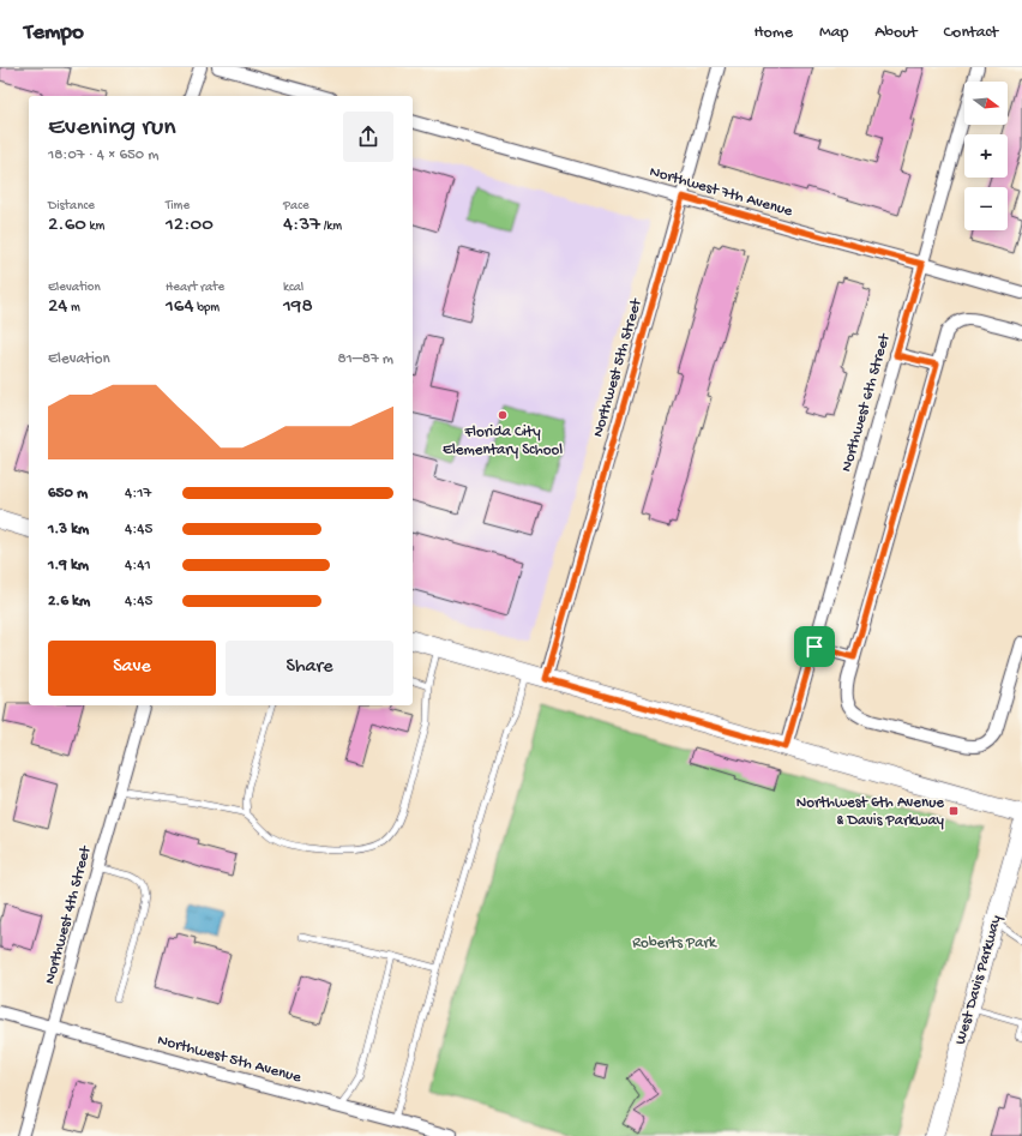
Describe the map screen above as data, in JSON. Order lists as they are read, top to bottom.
{
  "streets": {
    "street": [
      "Northwest 7th Avenue",
      "Northwest 5th Street",
      "Northwest 6th Street",
      "Northwest 4th Street",
      "West Davis Parkway",
      "Northwest 5th Avenue"
    ]
  },
  "crossings": [
    ["Northwest 7th Avenue", "Northwest 5th Street"],
    ["Northwest 7th Avenue", "Northwest 6th Street"],
    ["Northwest 4th Street", "Northwest 5th Avenue"]
  ],
  "parks": ["Roberts Park"],
  "places": {
    "other": ["Florida City Elementary School"],
    "transit": ["Northwest 6th Avenue & Davis Parkway"]
  },
  "north": "right",
  "page": {
    "header": "Tempo",
    "nav": [
      "Home",
      "Map",
      "About",
      "Contact"
    ],
    "map_buttons": ["+", "−"],
    "heading": ["Evening run", "18:07 · 4 × 650 m"],
    "stats": [
      ["Distance", "2.60 km"],
      ["Time", "12:00"],
      ["Pace", "4:37 /km"],
      ["Elevation", "24 m"],
      ["Heart rate", "164 bpm"],
      ["kcal", "198"]
    ],
    "chart": ["Elevation", "81–87 m"],
    "list": [
      {
        "name": "650 m",
        "note": "4:17"
      },
      {
        "name": "1.3 km",
        "note": "4:45"
      },
      {
        "name": "1.9 km",
        "note": "4:41"
      },
      {
        "name": "2.6 km",
        "note": "4:45"
      }
    ],
    "buttons": ["Save", "Share"]
  }
}
